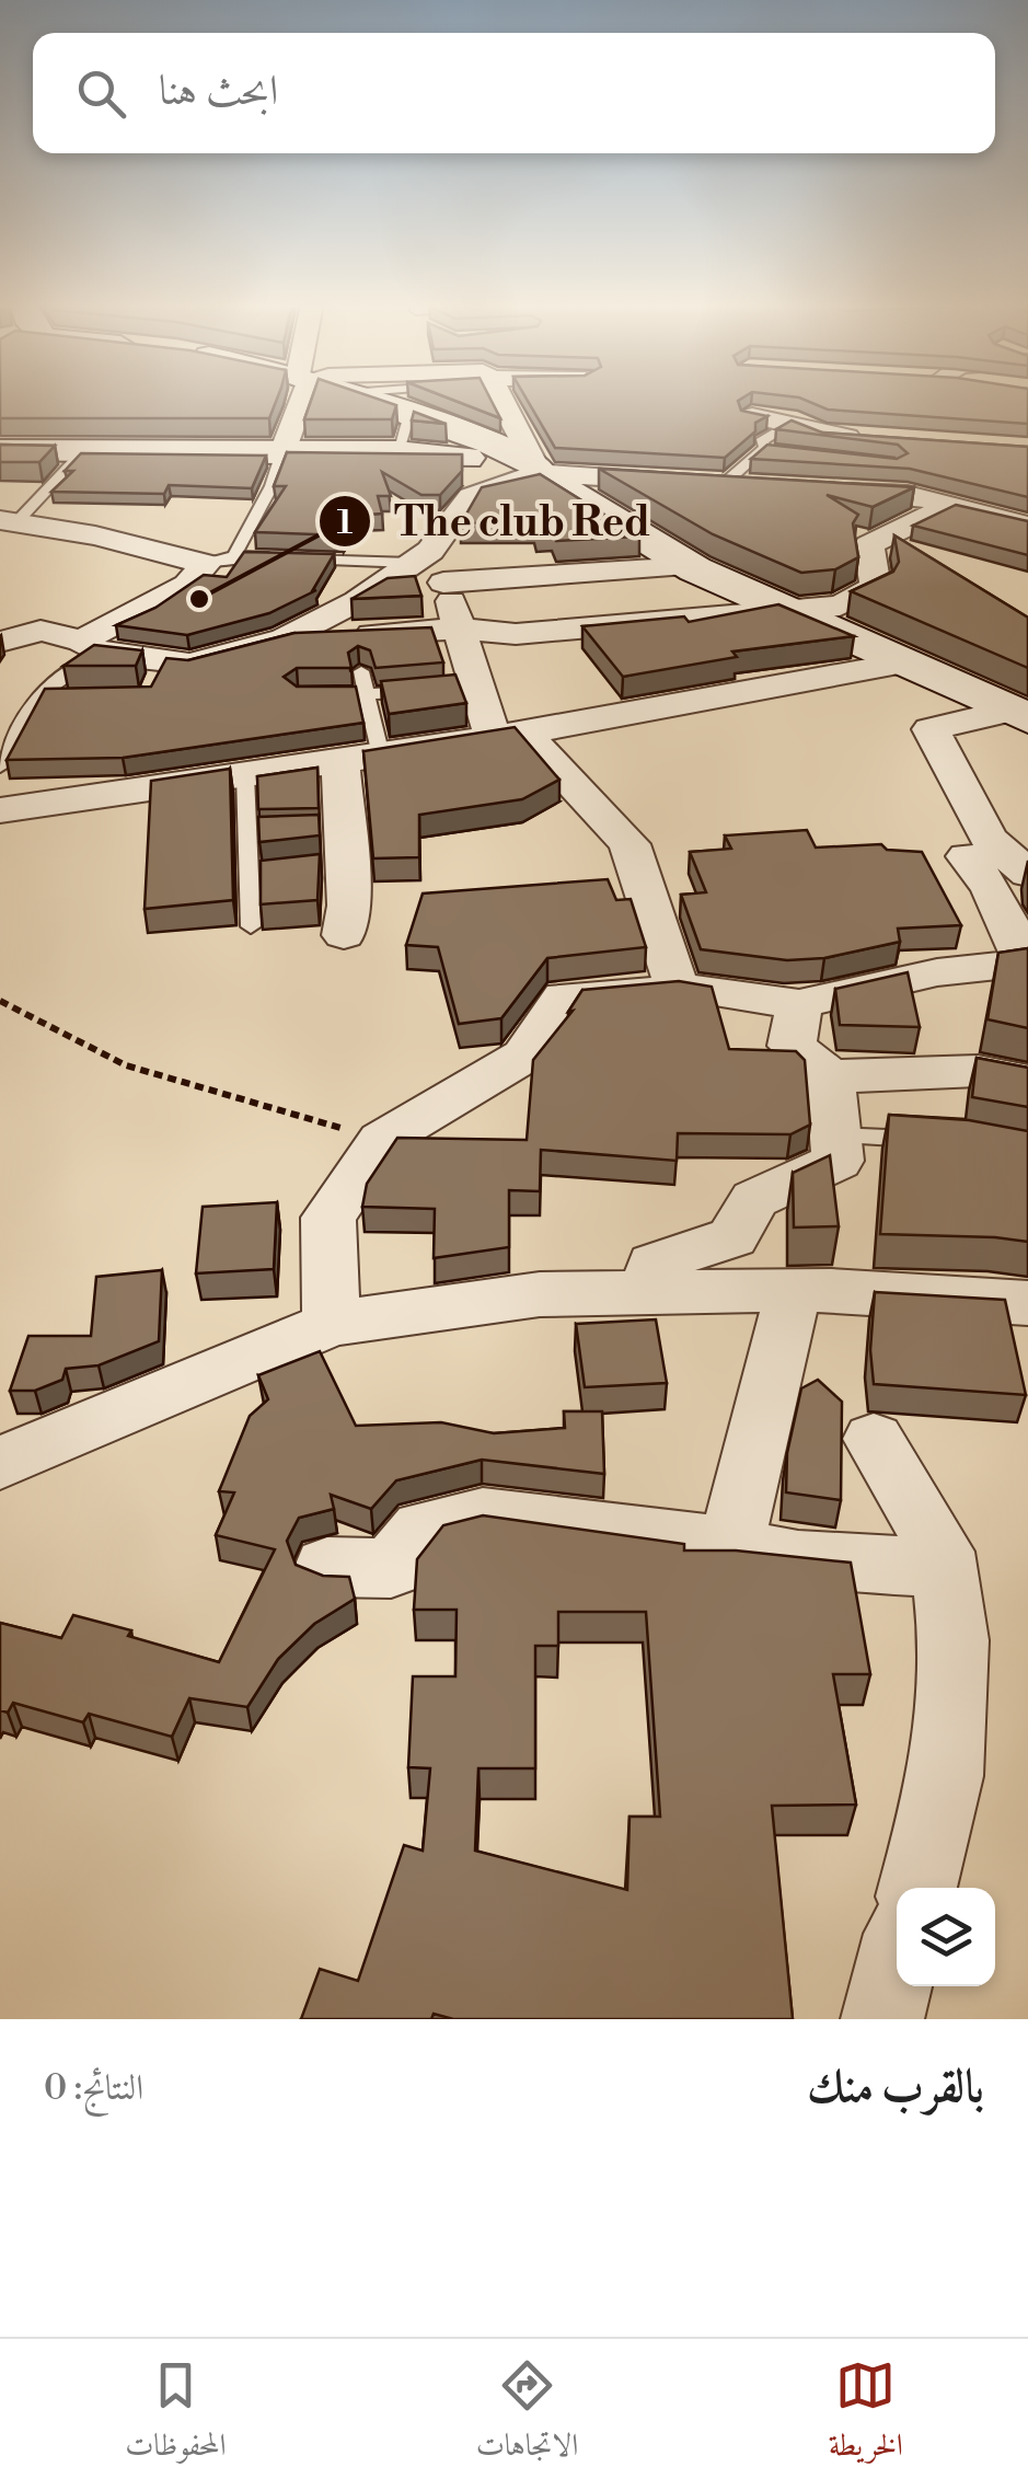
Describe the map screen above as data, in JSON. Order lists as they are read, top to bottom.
{
  "places": ["The club Red"],
  "page": {
    "search": "ابحث هنا",
    "heading": ["بالقرب منك", "النتائج: 0"],
    "nav": ["الخريطة", "الاتجاهات", "المحفوظات"]
  }
}
